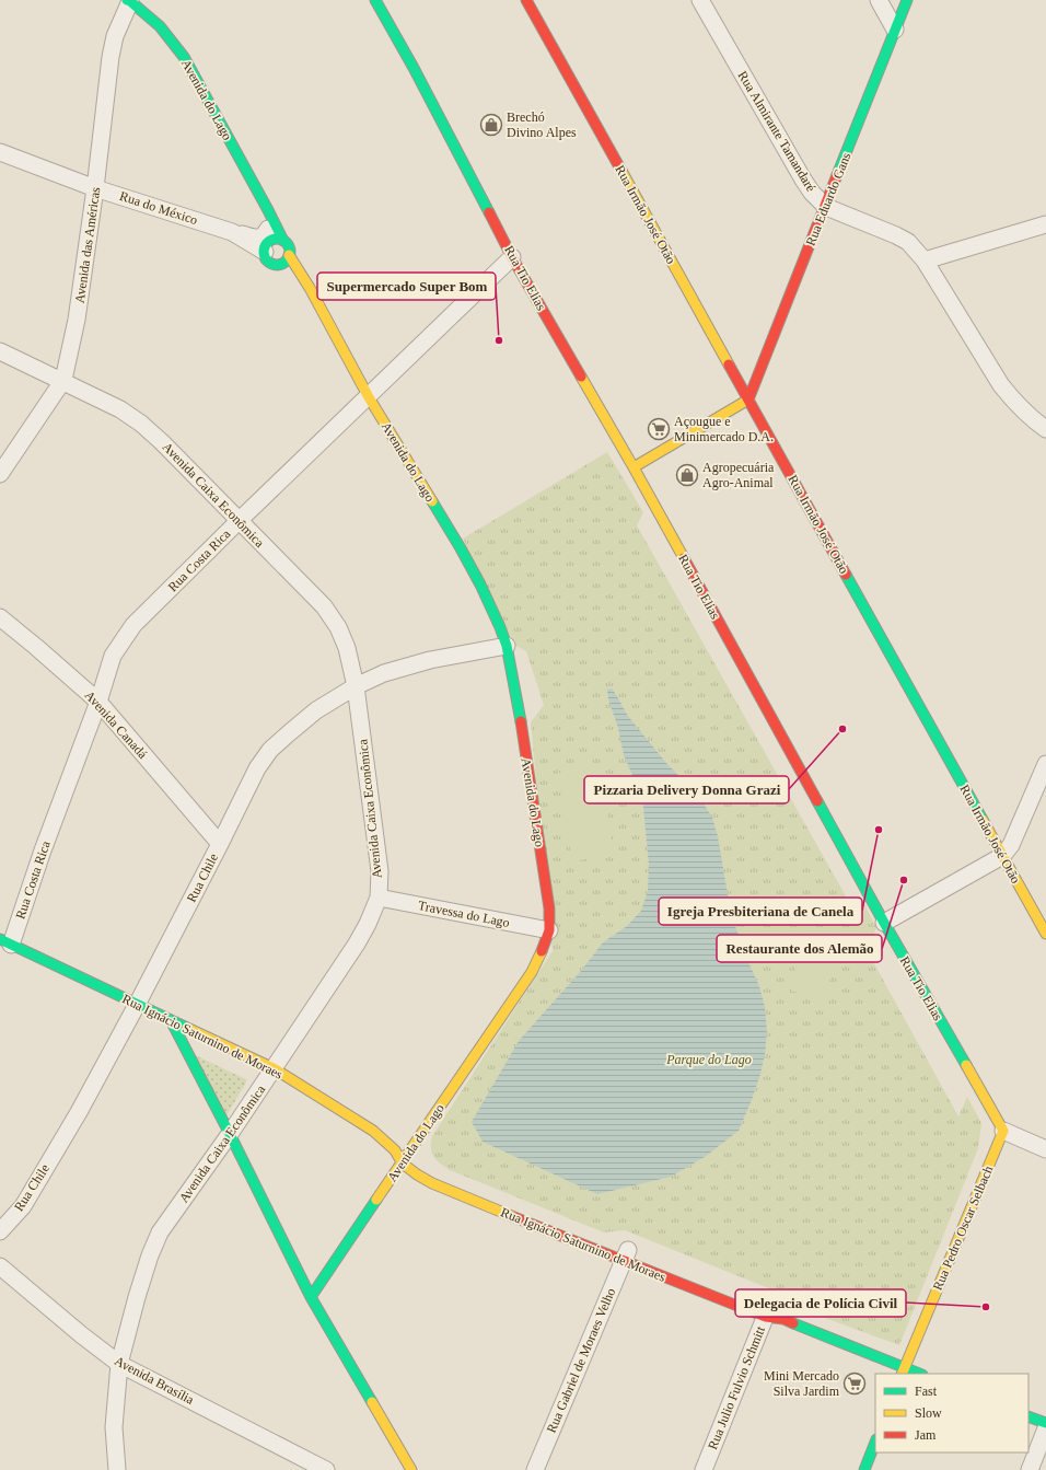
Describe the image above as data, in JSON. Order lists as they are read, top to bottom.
{
  "streets": {
    "street": [
      "Avenida do Lago",
      "Rua Almirante Tamandaré",
      "Rua Eduardo Gans",
      "Rua do México",
      "Rua Irmão José Otão",
      "Avenida das Américas",
      "Rua Tio Elias",
      "Avenida Caixa Econômica",
      "Rua Costa Rica",
      "Avenida Canadá",
      "Rua Chile",
      "Travessa do Lago",
      "Rua Ignácio Saturnino de Moraes",
      "Rua Pedro Oscar Selbach",
      "Rua Gabriel de Moraes Velho",
      "Avenida Brasília",
      "Rua Julio Fulvio Schmitt"
    ]
  },
  "crossings": [
    ["Avenida do Lago", "Rua do México"],
    ["Avenida do Lago", "Avenida das Américas"],
    ["Avenida do Lago", "Rua Costa Rica"],
    ["Avenida do Lago", "Rua Chile"],
    ["Avenida do Lago", "Travessa do Lago"],
    ["Avenida do Lago", "Rua Ignácio Saturnino de Moraes"],
    ["Rua Almirante Tamandaré", "Rua Eduardo Gans"],
    ["Rua Eduardo Gans", "Rua Irmão José Otão"],
    ["Rua do México", "Avenida das Américas"],
    ["Avenida das Américas", "Avenida Caixa Econômica"],
    ["Rua Tio Elias", "Rua Costa Rica"],
    ["Rua Tio Elias", "Rua Pedro Oscar Selbach"],
    ["Avenida Caixa Econômica", "Rua Costa Rica"],
    ["Avenida Caixa Econômica", "Rua Chile"],
    ["Avenida Caixa Econômica", "Travessa do Lago"],
    ["Avenida Caixa Econômica", "Rua Ignácio Saturnino de Moraes"],
    ["Avenida Caixa Econômica", "Avenida Brasília"],
    ["Rua Costa Rica", "Avenida Canadá"],
    ["Rua Costa Rica", "Rua Ignácio Saturnino de Moraes"],
    ["Avenida Canadá", "Rua Chile"],
    ["Rua Chile", "Rua Ignácio Saturnino de Moraes"],
    ["Rua Ignácio Saturnino de Moraes", "Rua Pedro Oscar Selbach"],
    ["Rua Ignácio Saturnino de Moraes", "Rua Gabriel de Moraes Velho"],
    ["Rua Ignácio Saturnino de Moraes", "Rua Julio Fulvio Schmitt"]
  ],
  "parks": ["Parque do Lago"],
  "places": {
    "shop": ["Brechó Divino Alpes", "Agropecuária Agro-Animal"],
    "other": [
      "Supermercado Super Bom",
      "Pizzaria Delivery Donna Grazi",
      "Igreja Presbiteriana de Canela",
      "Restaurante dos Alemão",
      "Delegacia de Polícia Civil"
    ],
    "supermarket": ["Açougue e Minimercado D.A.", "Mini Mercado Silva Jardim"]
  },
  "legend": ["Fast", "Slow", "Jam"]
}
